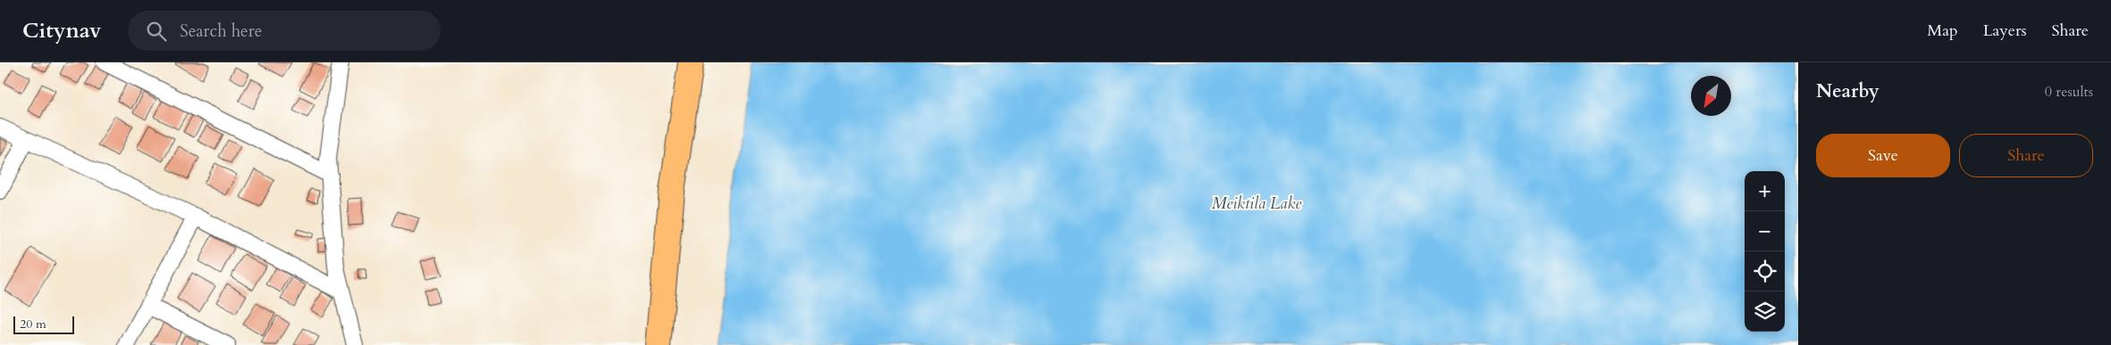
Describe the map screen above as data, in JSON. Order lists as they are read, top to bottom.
{
  "water": ["Meiktila Lake"],
  "scale_bar": "20 m",
  "north": "bottom left",
  "page": {
    "header": "Citynav",
    "search": "Search here",
    "nav": ["Map", "Layers", "Share"],
    "heading": ["Nearby", "0 results"],
    "buttons": ["Save", "Share"],
    "map_buttons": ["+", "−"],
    "scale": "20 m"
  }
}
